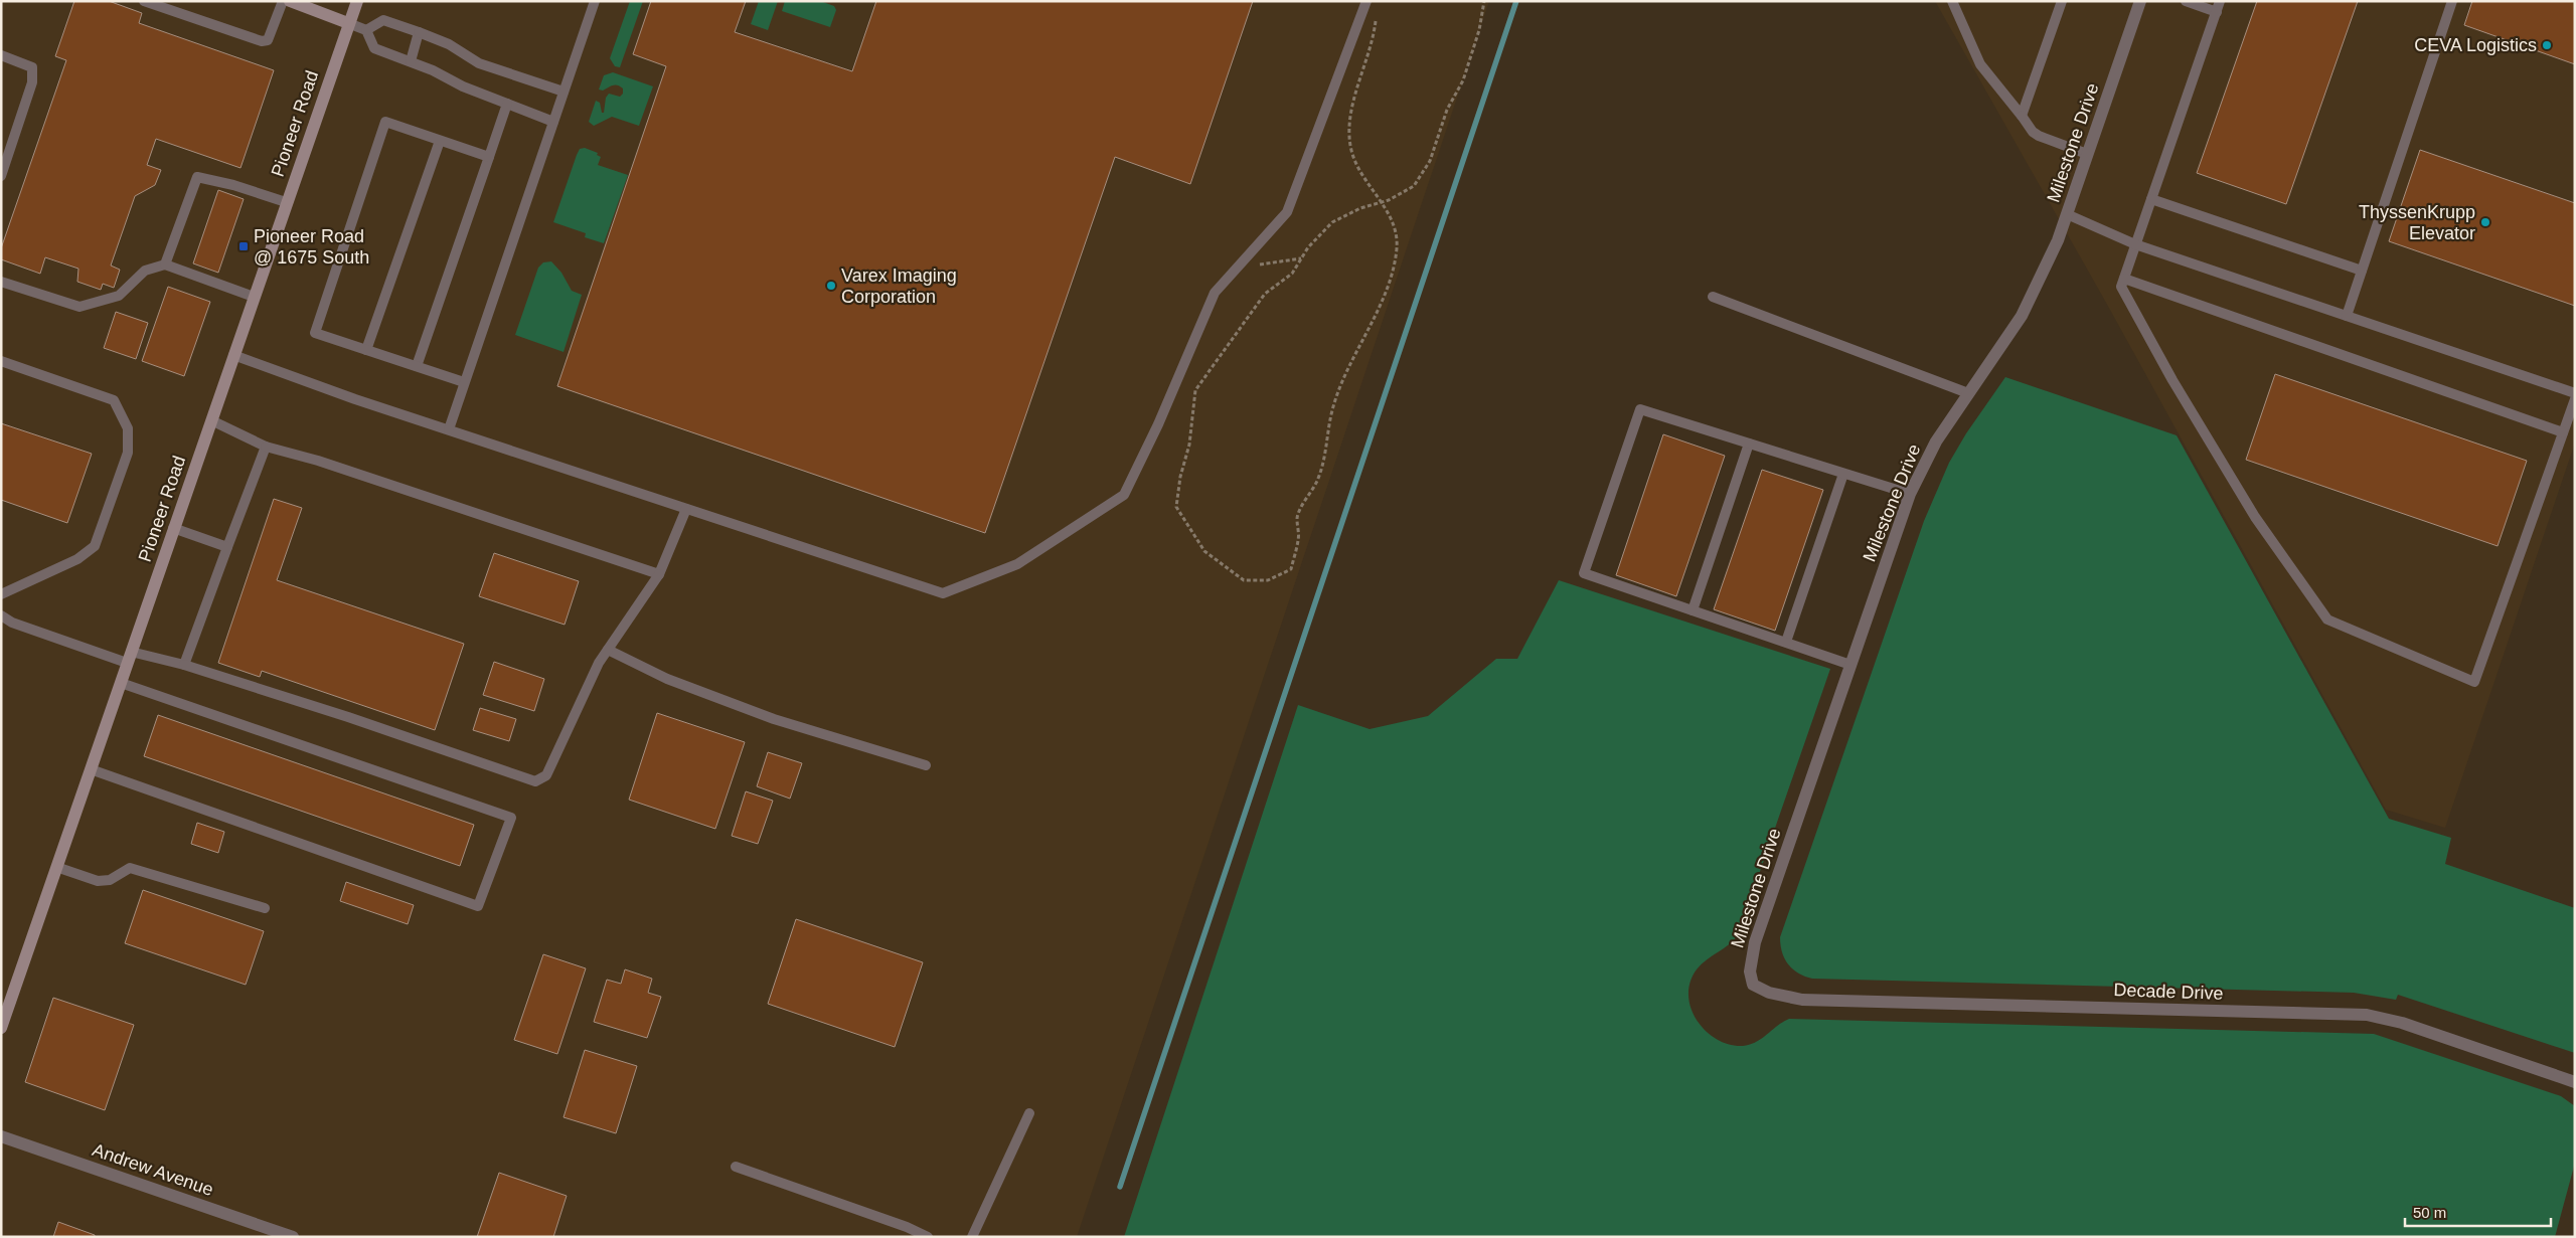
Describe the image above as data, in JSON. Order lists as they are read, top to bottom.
{
  "streets": {
    "main road": ["Pioneer Road"],
    "street": ["Milestone Drive", "Decade Drive", "Andrew Avenue"]
  },
  "crossings": [
    ["Milestone Drive", "Decade Drive"]
  ],
  "places": {
    "other": ["CEVA Logistics", "ThyssenKrupp Elevator", "Varex Imaging Corporation"],
    "transit": ["Pioneer Road @ 1675 South"]
  },
  "scale_bar": "50 m"
}
